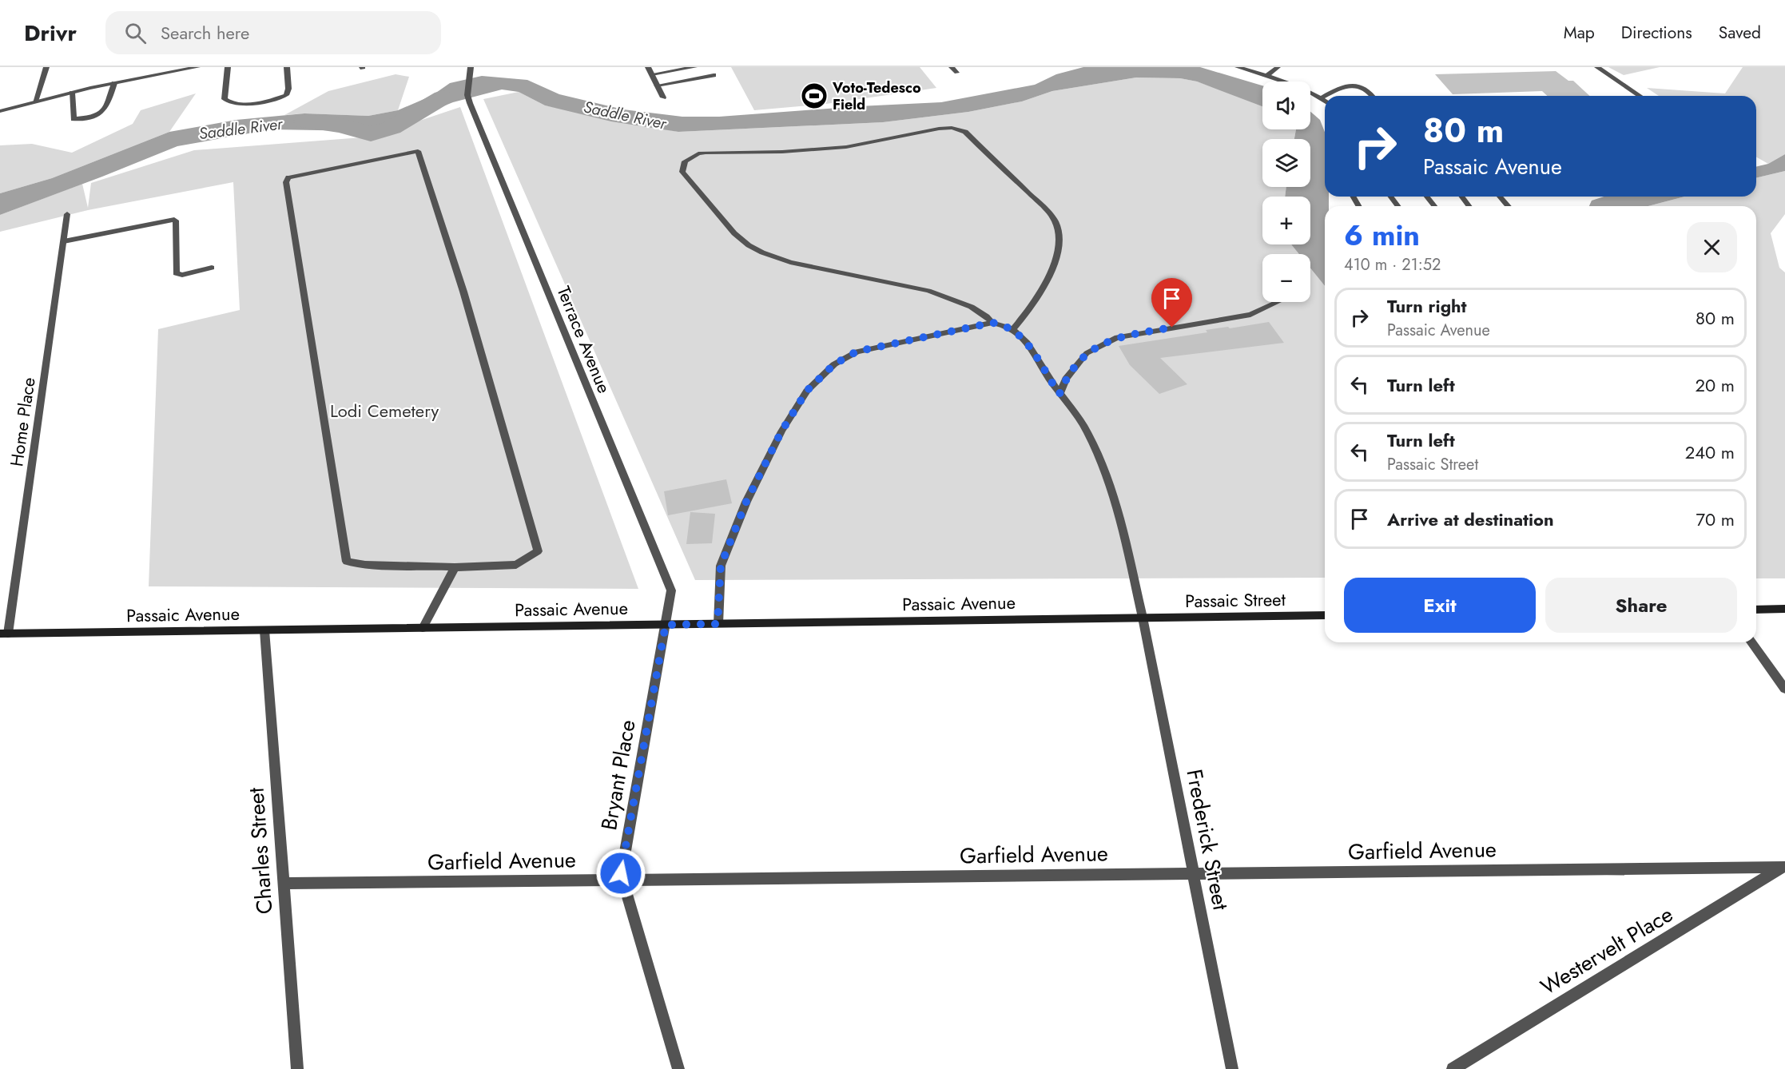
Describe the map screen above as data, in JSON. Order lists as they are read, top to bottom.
{
  "streets": {
    "main road": ["Passaic Street", "Passaic Avenue"],
    "street": [
      "Terrace Avenue",
      "Home Place",
      "Bryant Place",
      "Frederick Street",
      "Charles Street",
      "Garfield Avenue",
      "Westervelt Place"
    ]
  },
  "crossings": [
    ["Terrace Avenue", "Passaic Avenue"],
    ["Terrace Avenue", "Bryant Place"],
    ["Home Place", "Passaic Avenue"],
    ["Passaic Street", "Passaic Avenue"],
    ["Passaic Street", "Frederick Street"],
    ["Passaic Avenue", "Bryant Place"],
    ["Passaic Avenue", "Frederick Street"],
    ["Passaic Avenue", "Charles Street"],
    ["Bryant Place", "Garfield Avenue"],
    ["Frederick Street", "Garfield Avenue"],
    ["Charles Street", "Garfield Avenue"],
    ["Garfield Avenue", "Westervelt Place"]
  ],
  "water": ["Saddle River"],
  "parks": ["Lodi Cemetery"],
  "places": {
    "sports": ["Voto-Tedesco Field"]
  },
  "page": {
    "header": "Drivr",
    "search": "Search here",
    "nav": ["Map", "Directions", "Saved"],
    "map_buttons": ["+", "−"],
    "turn": ["80 m", "Passaic Avenue"],
    "heading": ["6 min", "410 m · 21:52"],
    "list": [
      {
        "name": "Turn right",
        "note": "Passaic Avenue",
        "value": "80 m"
      },
      {
        "name": "Turn left",
        "value": "20 m"
      },
      {
        "name": "Turn left",
        "note": "Passaic Street",
        "value": "240 m"
      },
      {
        "name": "Arrive at destination",
        "value": "70 m"
      }
    ],
    "buttons": ["Exit", "Share"]
  }
}
